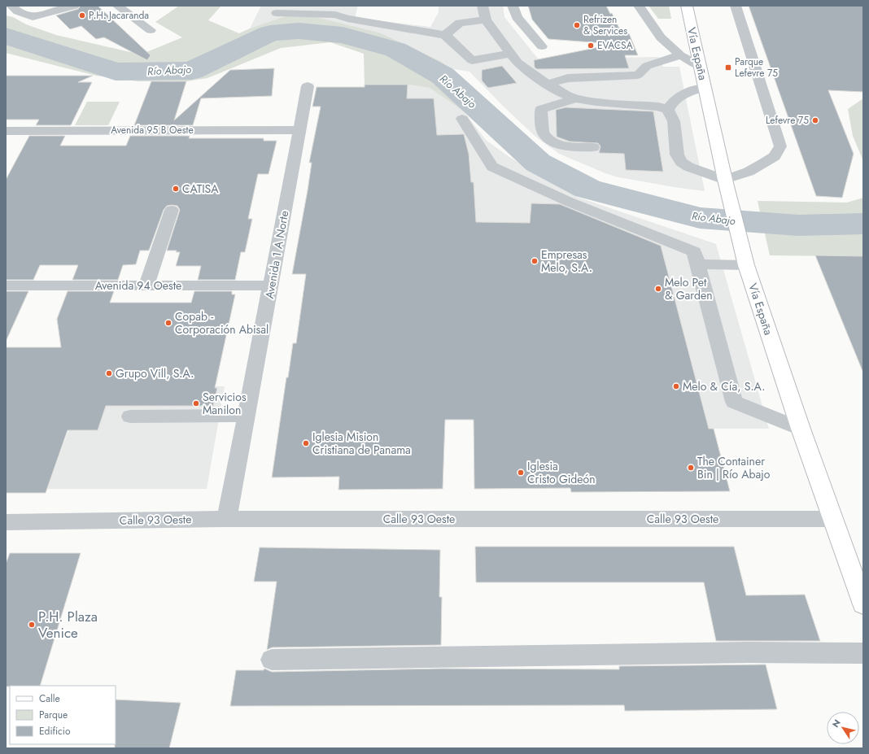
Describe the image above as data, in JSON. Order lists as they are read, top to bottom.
{
  "streets": {
    "main road": ["Vía España"],
    "street": [
      "Avenida 95 B Oeste",
      "Avenida 1 A Norte",
      "Avenida 94 Oeste",
      "Calle 93 Oeste"
    ]
  },
  "crossings": [
    ["Vía España", "Calle 93 Oeste"],
    ["Avenida 95 B Oeste", "Avenida 1 A Norte"],
    ["Avenida 1 A Norte", "Avenida 94 Oeste"],
    ["Avenida 1 A Norte", "Calle 93 Oeste"]
  ],
  "water": ["Río Abajo"],
  "places": {
    "other": [
      "P.H. Jacaranda",
      "Refrizen & Services",
      "EVACSA",
      "Lefevre 75",
      "CATISA",
      "Empresas Melo, S.A.",
      "Melo Pet & Garden",
      "Copab - Corporación Abisal",
      "Grupo Vill, S.A.",
      "Melo & Cía, S.A.",
      "Servicios Manilon",
      "Iglesia Mision Cristiana de Panama",
      "The Container Bin | Río Abajo",
      "Iglesia Cristo Gideón",
      "P.H. Plaza Venice"
    ],
    "transit": ["Parque Lefevre 75"]
  },
  "legend": ["Calle", "Parque", "Edificio"],
  "north": "top left"
}
